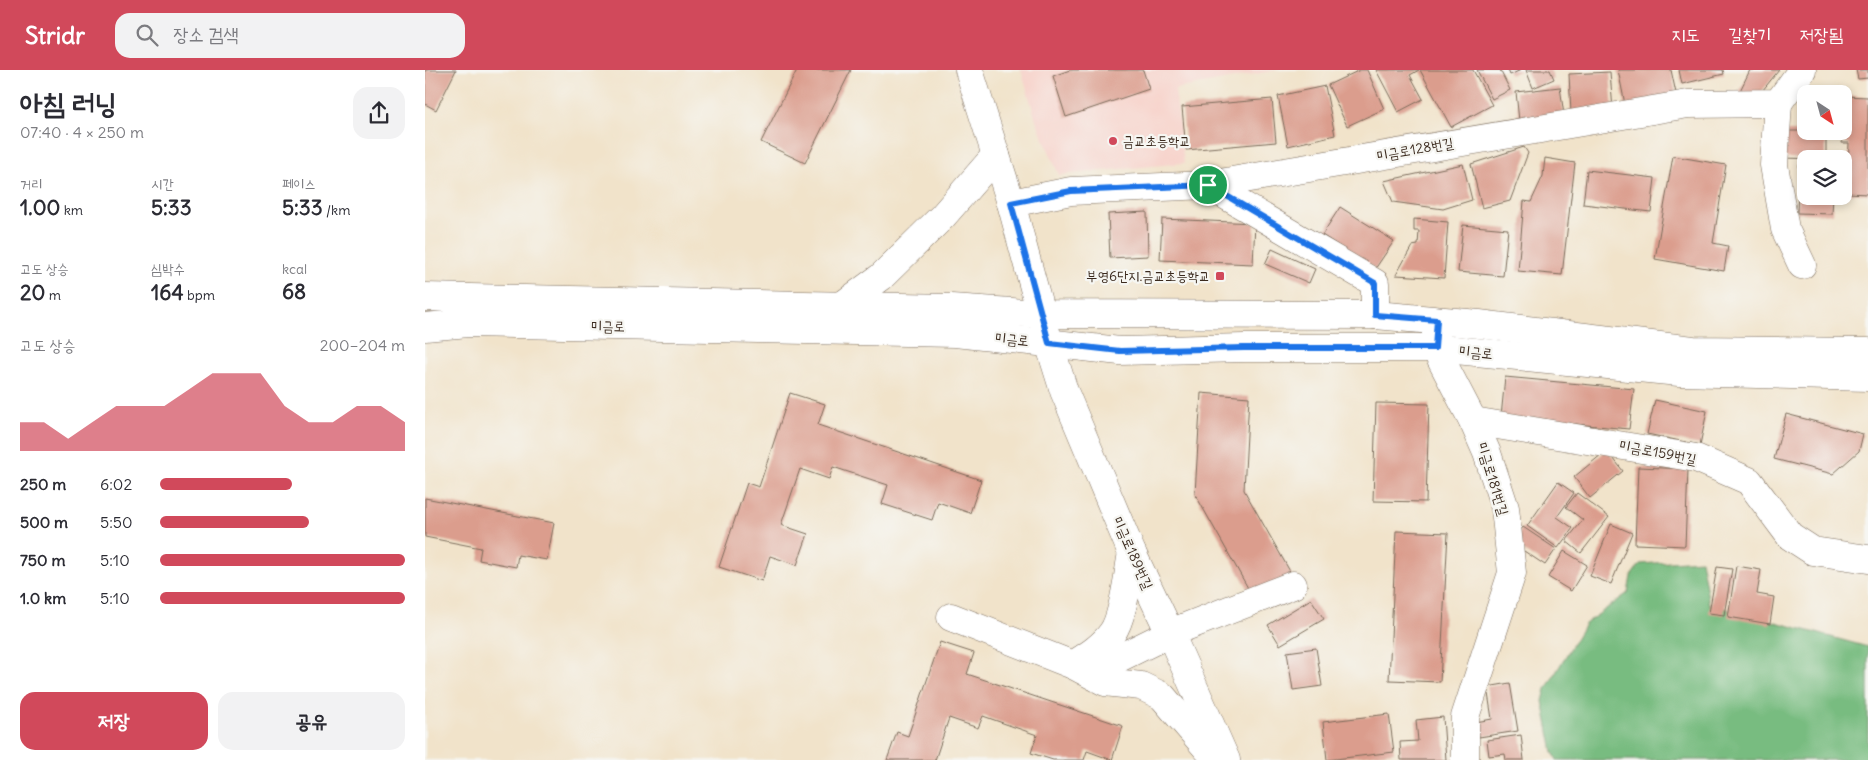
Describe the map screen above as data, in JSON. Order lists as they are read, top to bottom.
{
  "streets": {
    "street": [
      "미금로128번길",
      "미금로",
      "미금로159번길",
      "미금로181번길",
      "미금로189번길"
    ]
  },
  "crossings": [
    ["미금로128번길", "미금로189번길"],
    ["미금로", "미금로181번길"],
    ["미금로", "미금로189번길"],
    ["미금로159번길", "미금로181번길"]
  ],
  "places": {
    "other": ["금교초등학교"],
    "transit": ["부영6단지.금교초등학교"]
  },
  "north": "bottom right",
  "page": {
    "header": "Stridr",
    "search": "장소 검색",
    "nav": ["지도", "길찾기", "저장됨"],
    "heading": ["아침 러닝", "07:40 · 4 × 250 m"],
    "stats": [
      ["거리", "1.00 km"],
      ["시간", "5:33"],
      ["페이스", "5:33 /km"],
      ["고도 상승", "20 m"],
      ["심박수", "164 bpm"],
      ["kcal", "68"]
    ],
    "chart": ["고도 상승", "200–204 m"],
    "list": [
      {
        "name": "250 m",
        "note": "6:02"
      },
      {
        "name": "500 m",
        "note": "5:50"
      },
      {
        "name": "750 m",
        "note": "5:10"
      },
      {
        "name": "1.0 km",
        "note": "5:10"
      }
    ],
    "buttons": ["저장", "공유"]
  }
}
